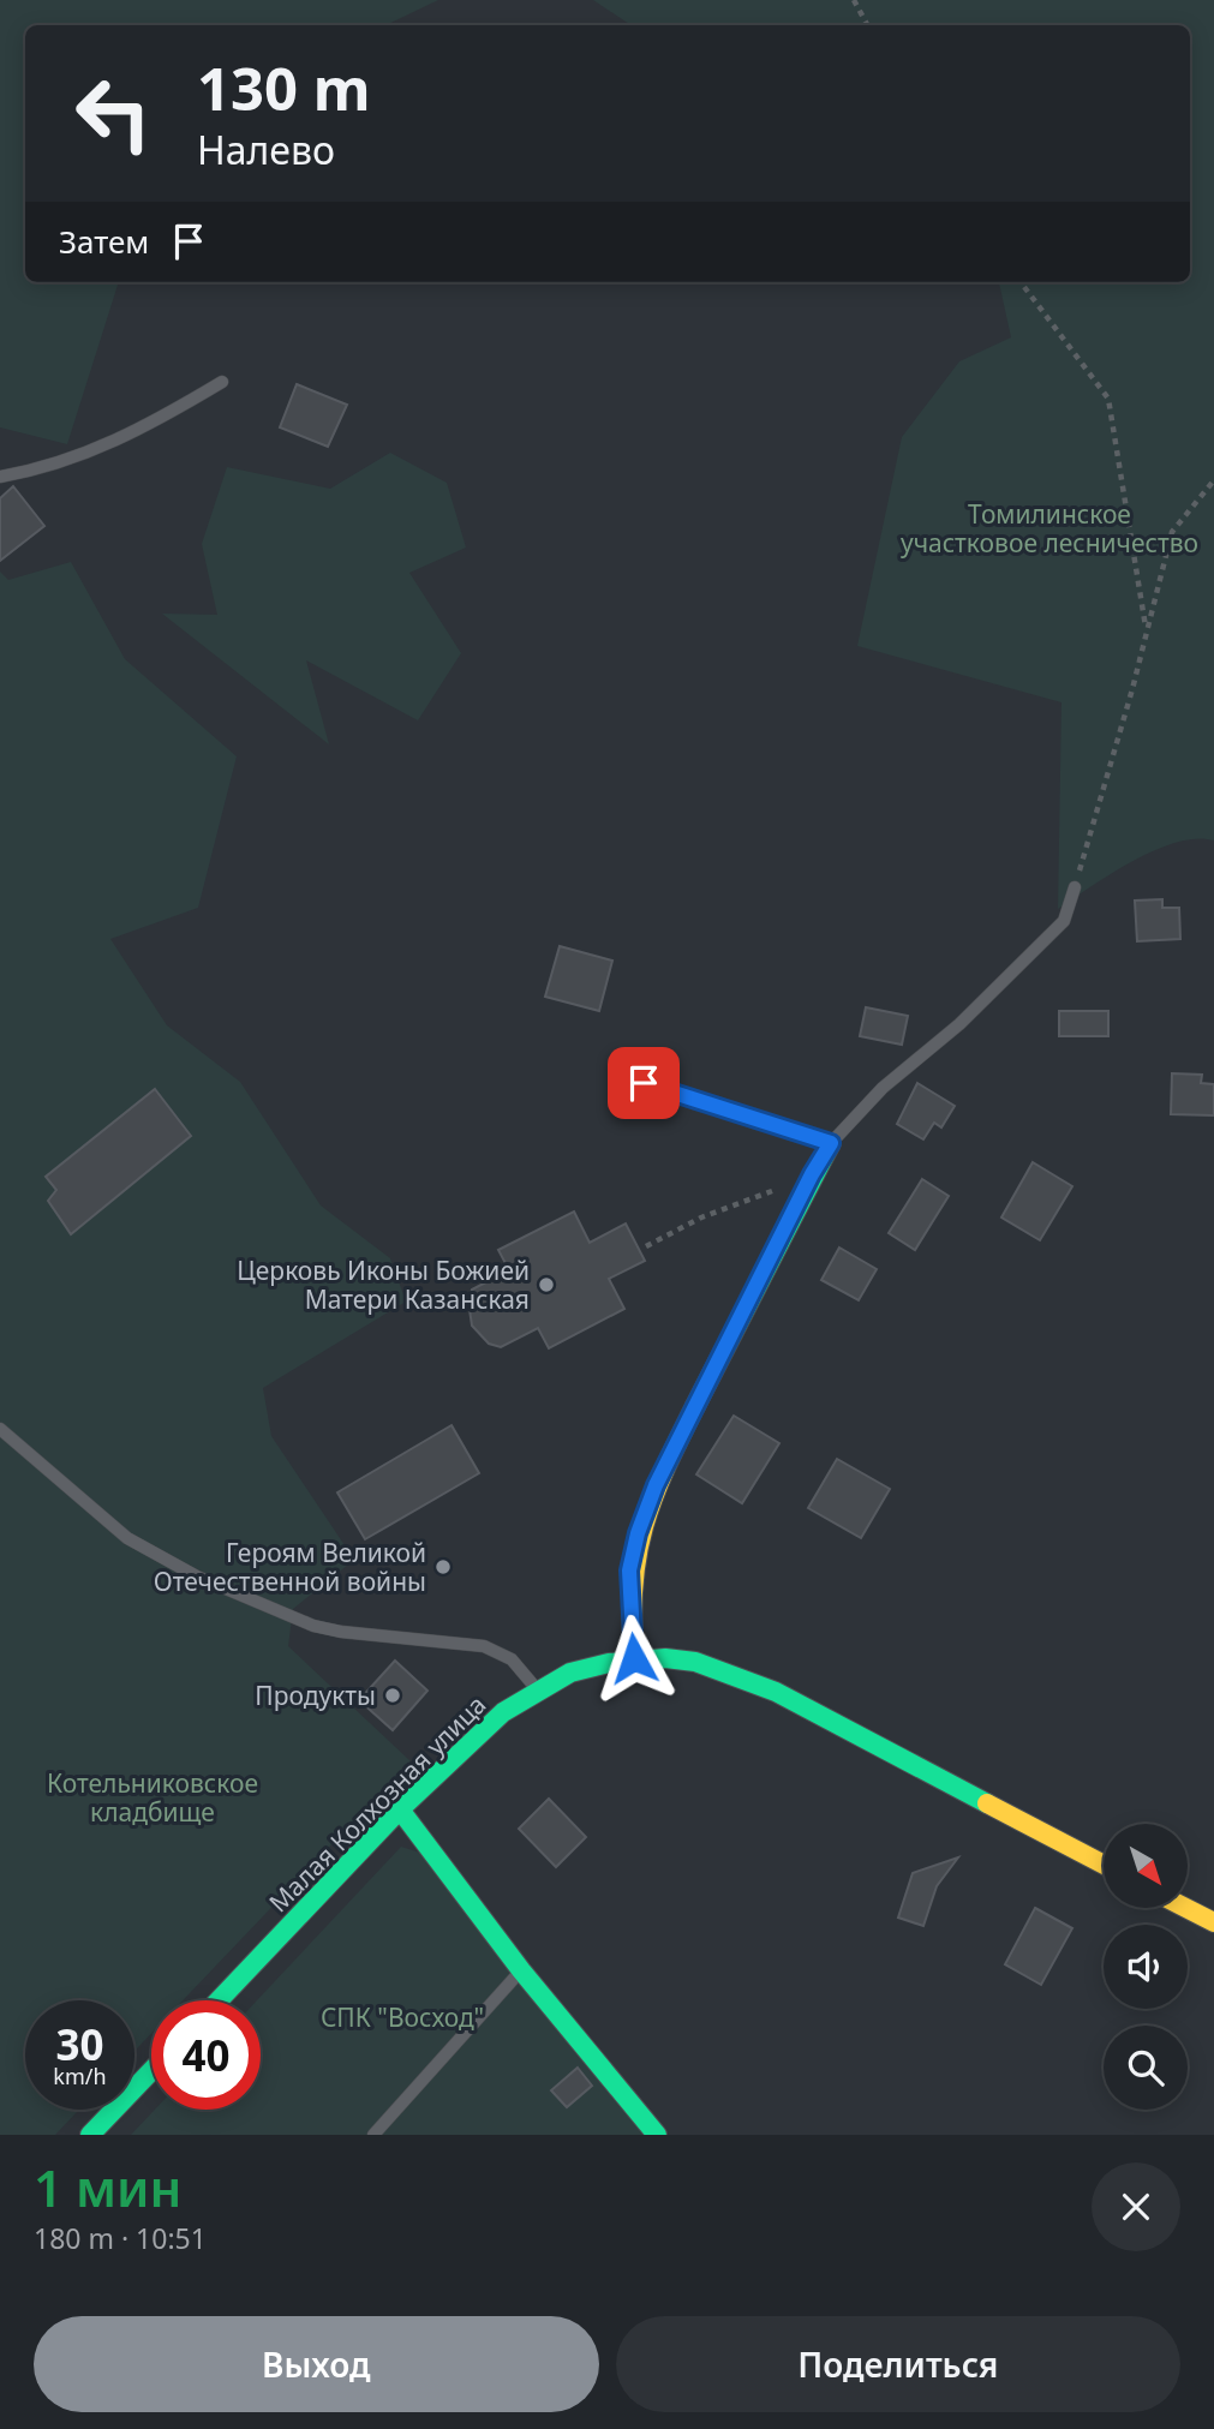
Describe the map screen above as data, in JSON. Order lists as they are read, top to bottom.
{
  "streets": {
    "street": ["Малая Колхозная улица"]
  },
  "parks": ["Томилинское участковое лесничество", "Котельниковское кладбище", "СПК \"Восход\""],
  "places": ["Церковь Иконы Божией Матери Казанская", "Героям Великой Отечественной войны", "Продукты"],
  "north": "bottom right",
  "page": {
    "turn": ["130 m", "Налево"],
    "then": "Затем",
    "speed": "30 km/h",
    "limit": "40",
    "heading": ["1 мин", "180 m · 10:51"],
    "buttons": ["Выход", "Поделиться"]
  }
}
